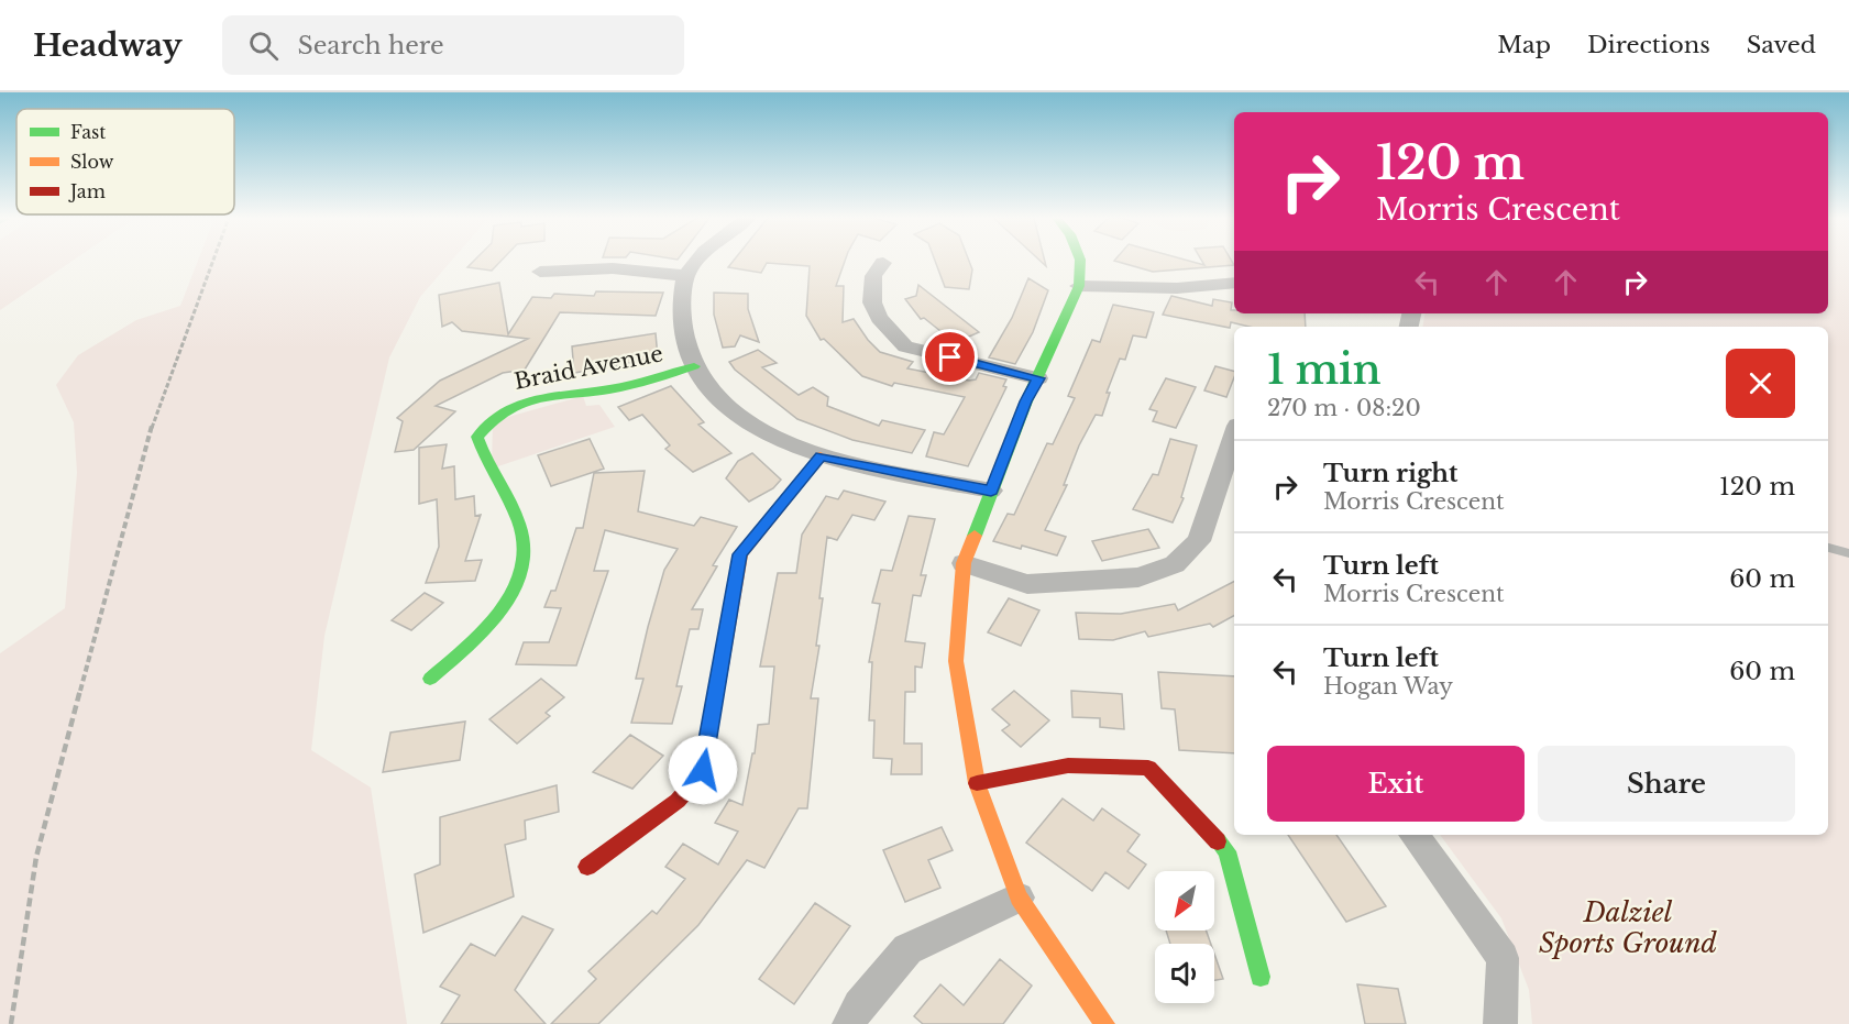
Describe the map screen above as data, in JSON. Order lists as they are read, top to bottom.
{
  "streets": {
    "street": ["Braid Avenue"]
  },
  "parks": ["Dalziel Sports Ground"],
  "legend": ["Fast", "Slow", "Jam"],
  "north": "bottom left",
  "page": {
    "header": "Headway",
    "search": "Search here",
    "nav": ["Map", "Directions", "Saved"],
    "turn": ["120 m", "Morris Crescent"],
    "heading": ["1 min", "270 m · 08:20"],
    "list": [
      {
        "name": "Turn right",
        "note": "Morris Crescent",
        "value": "120 m"
      },
      {
        "name": "Turn left",
        "note": "Morris Crescent",
        "value": "60 m"
      },
      {
        "name": "Turn left",
        "note": "Hogan Way",
        "value": "60 m"
      }
    ],
    "buttons": ["Exit", "Share"]
  }
}
